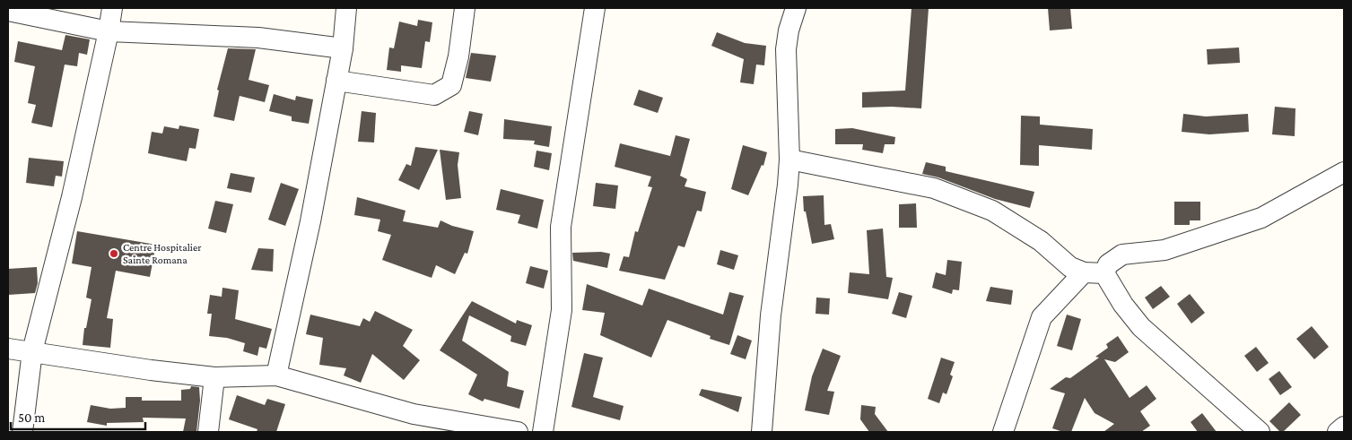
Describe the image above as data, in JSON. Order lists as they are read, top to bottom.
{
  "places": ["Centre Hospitalier Sainte Romana"],
  "scale_bar": "50 m"
}
